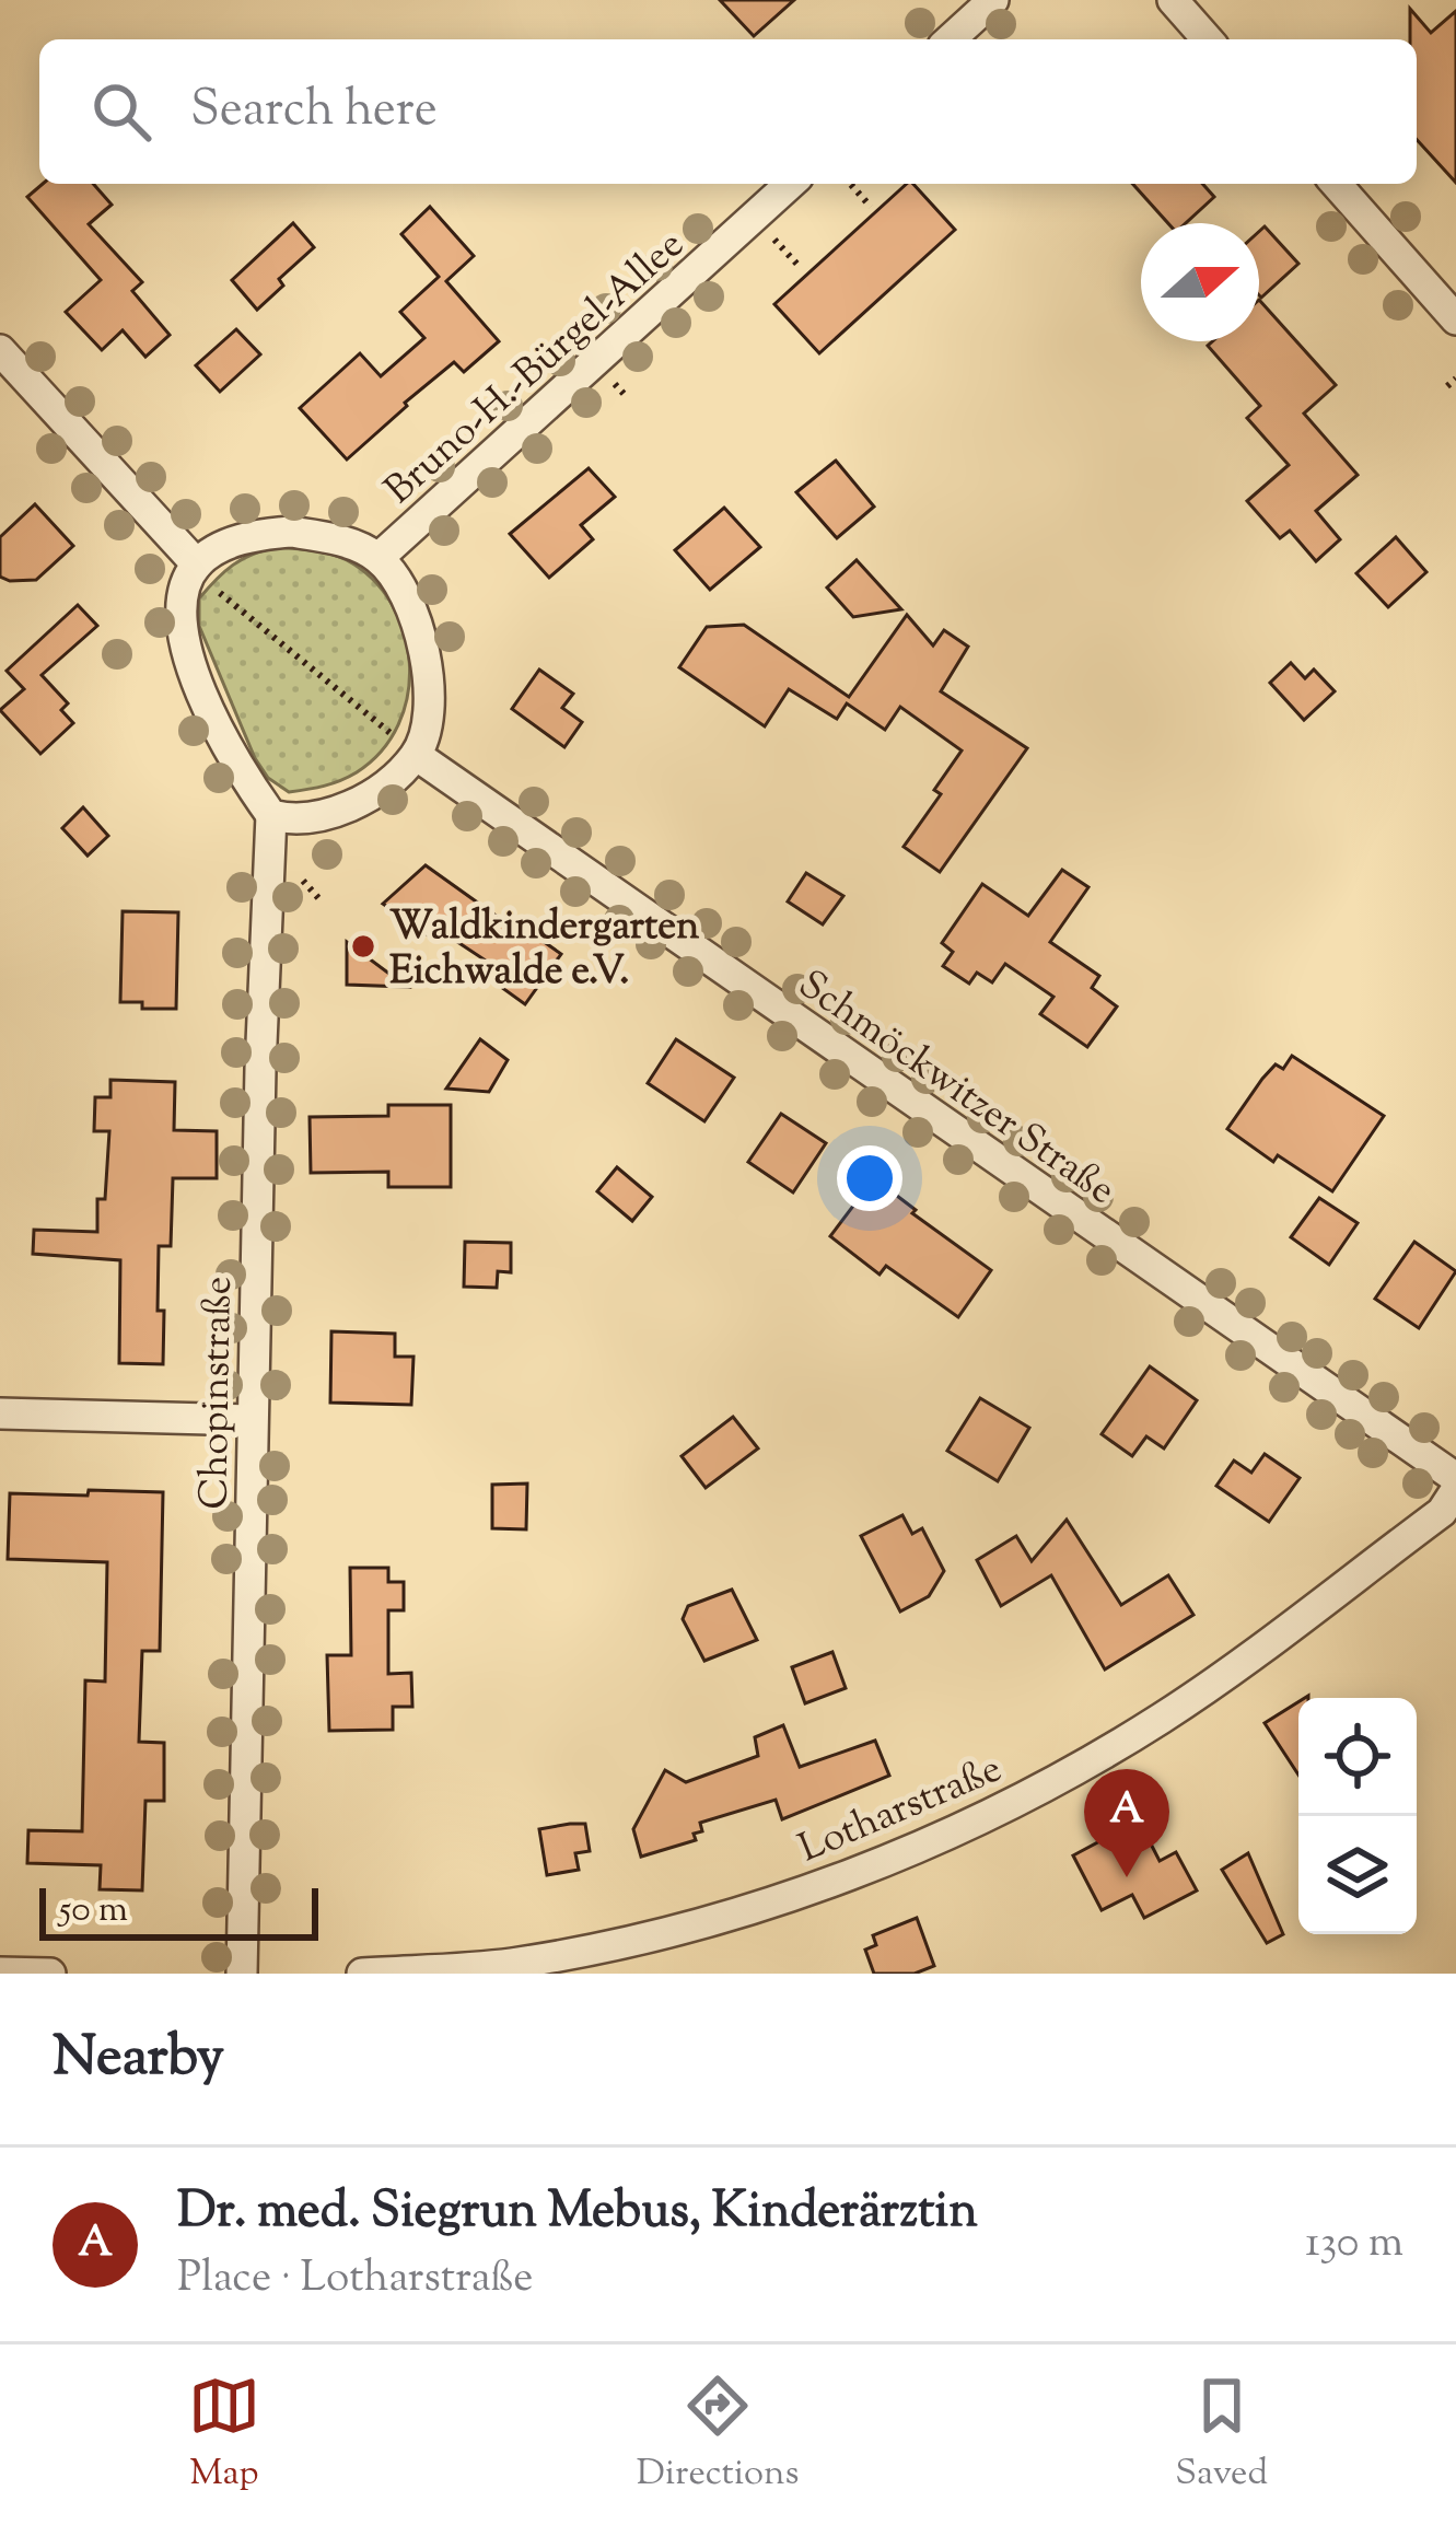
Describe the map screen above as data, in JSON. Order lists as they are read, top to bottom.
{
  "streets": {
    "street": [
      "Bruno-H.-Bürgel-Allee",
      "Schmöckwitzer Straße",
      "Chopinstraße",
      "Lotharstraße"
    ]
  },
  "places": ["Waldkindergarten Eichwalde e.V."],
  "scale_bar": "50 m",
  "north": "right",
  "page": {
    "search": "Search here",
    "pins": "A",
    "scale": "50 m",
    "heading": "Nearby",
    "list": [
      {
        "mark": "A",
        "name": "Dr. med. Siegrun Mebus, Kinderärztin",
        "note": "Place · Lotharstraße",
        "value": "130 m"
      }
    ],
    "nav": ["Map", "Directions", "Saved"]
  }
}
